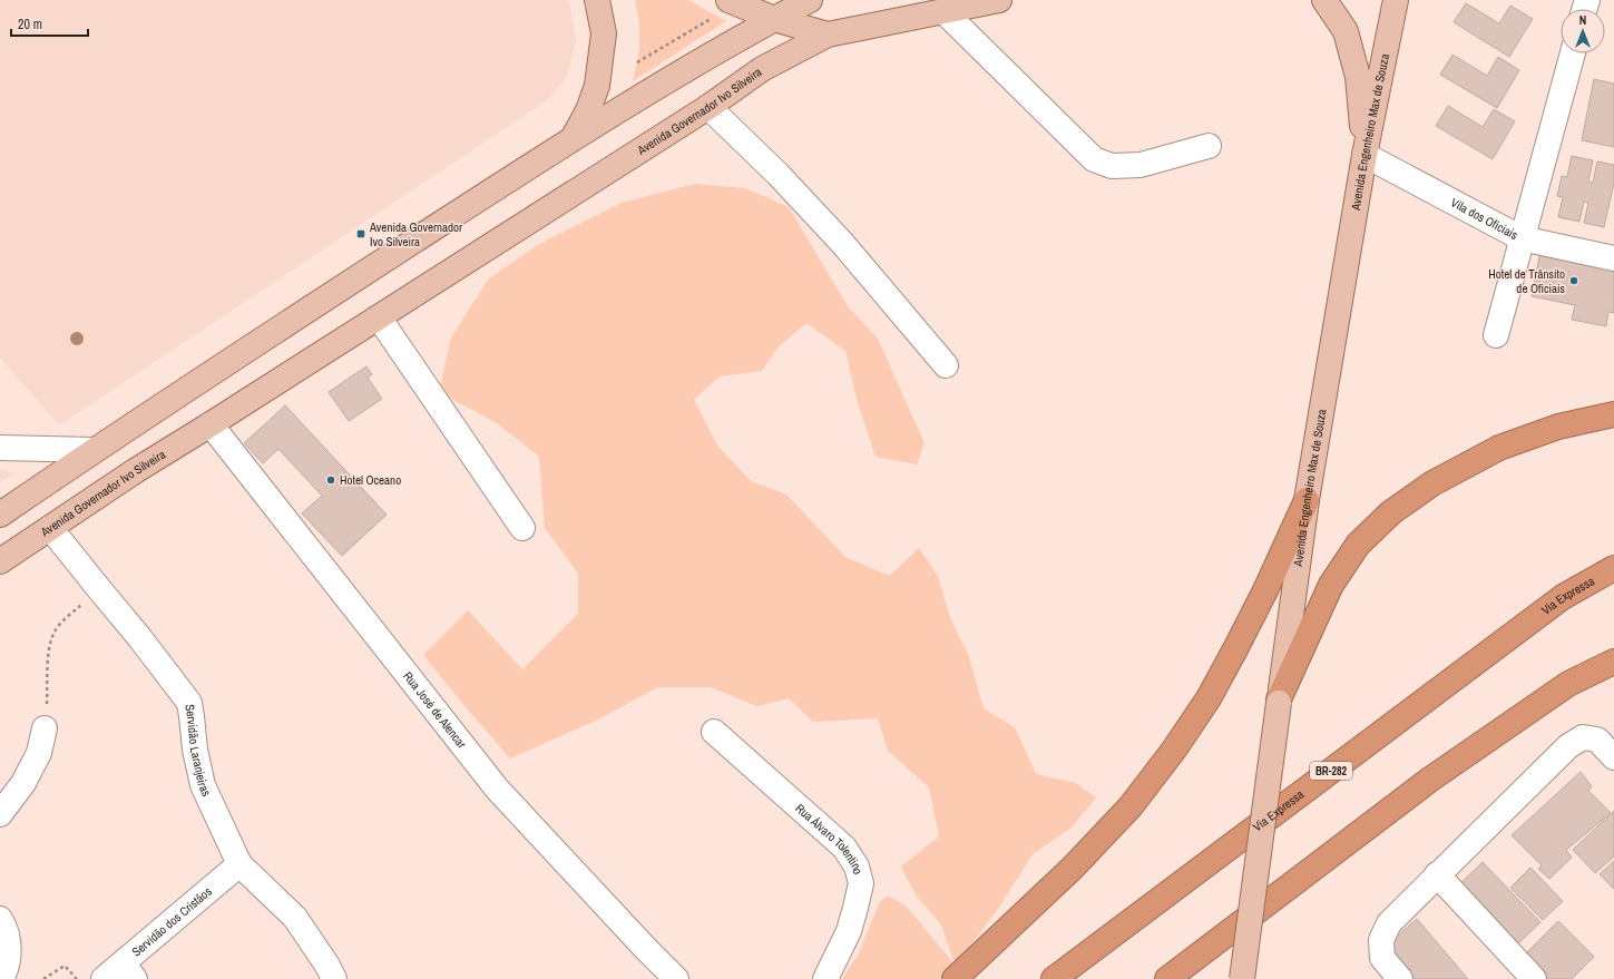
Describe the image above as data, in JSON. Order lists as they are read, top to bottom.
{
  "streets": {
    "highway": ["Via Expressa", "BR-282"],
    "main road": ["Avenida Governador Ivo Silveira", "Avenida Engenheiro Max de Souza"],
    "street": [
      "Vila dos Oficiais",
      "Rua José de Alencar",
      "Servidão Laranjeiras",
      "Rua Álvaro Tolentino",
      "Servidão dos Cristãos"
    ]
  },
  "crossings": [
    ["Avenida Governador Ivo Silveira", "Rua José de Alencar"],
    ["Avenida Governador Ivo Silveira", "Servidão Laranjeiras"],
    ["Avenida Engenheiro Max de Souza", "Vila dos Oficiais"],
    ["Servidão Laranjeiras", "Servidão dos Cristãos"]
  ],
  "places": {
    "transit": ["Avenida Governador Ivo Silveira"],
    "other": ["Hotel de Trânsito de Oficiais", "Hotel Oceano"]
  },
  "scale_bar": "20 m",
  "north": "top"
}
